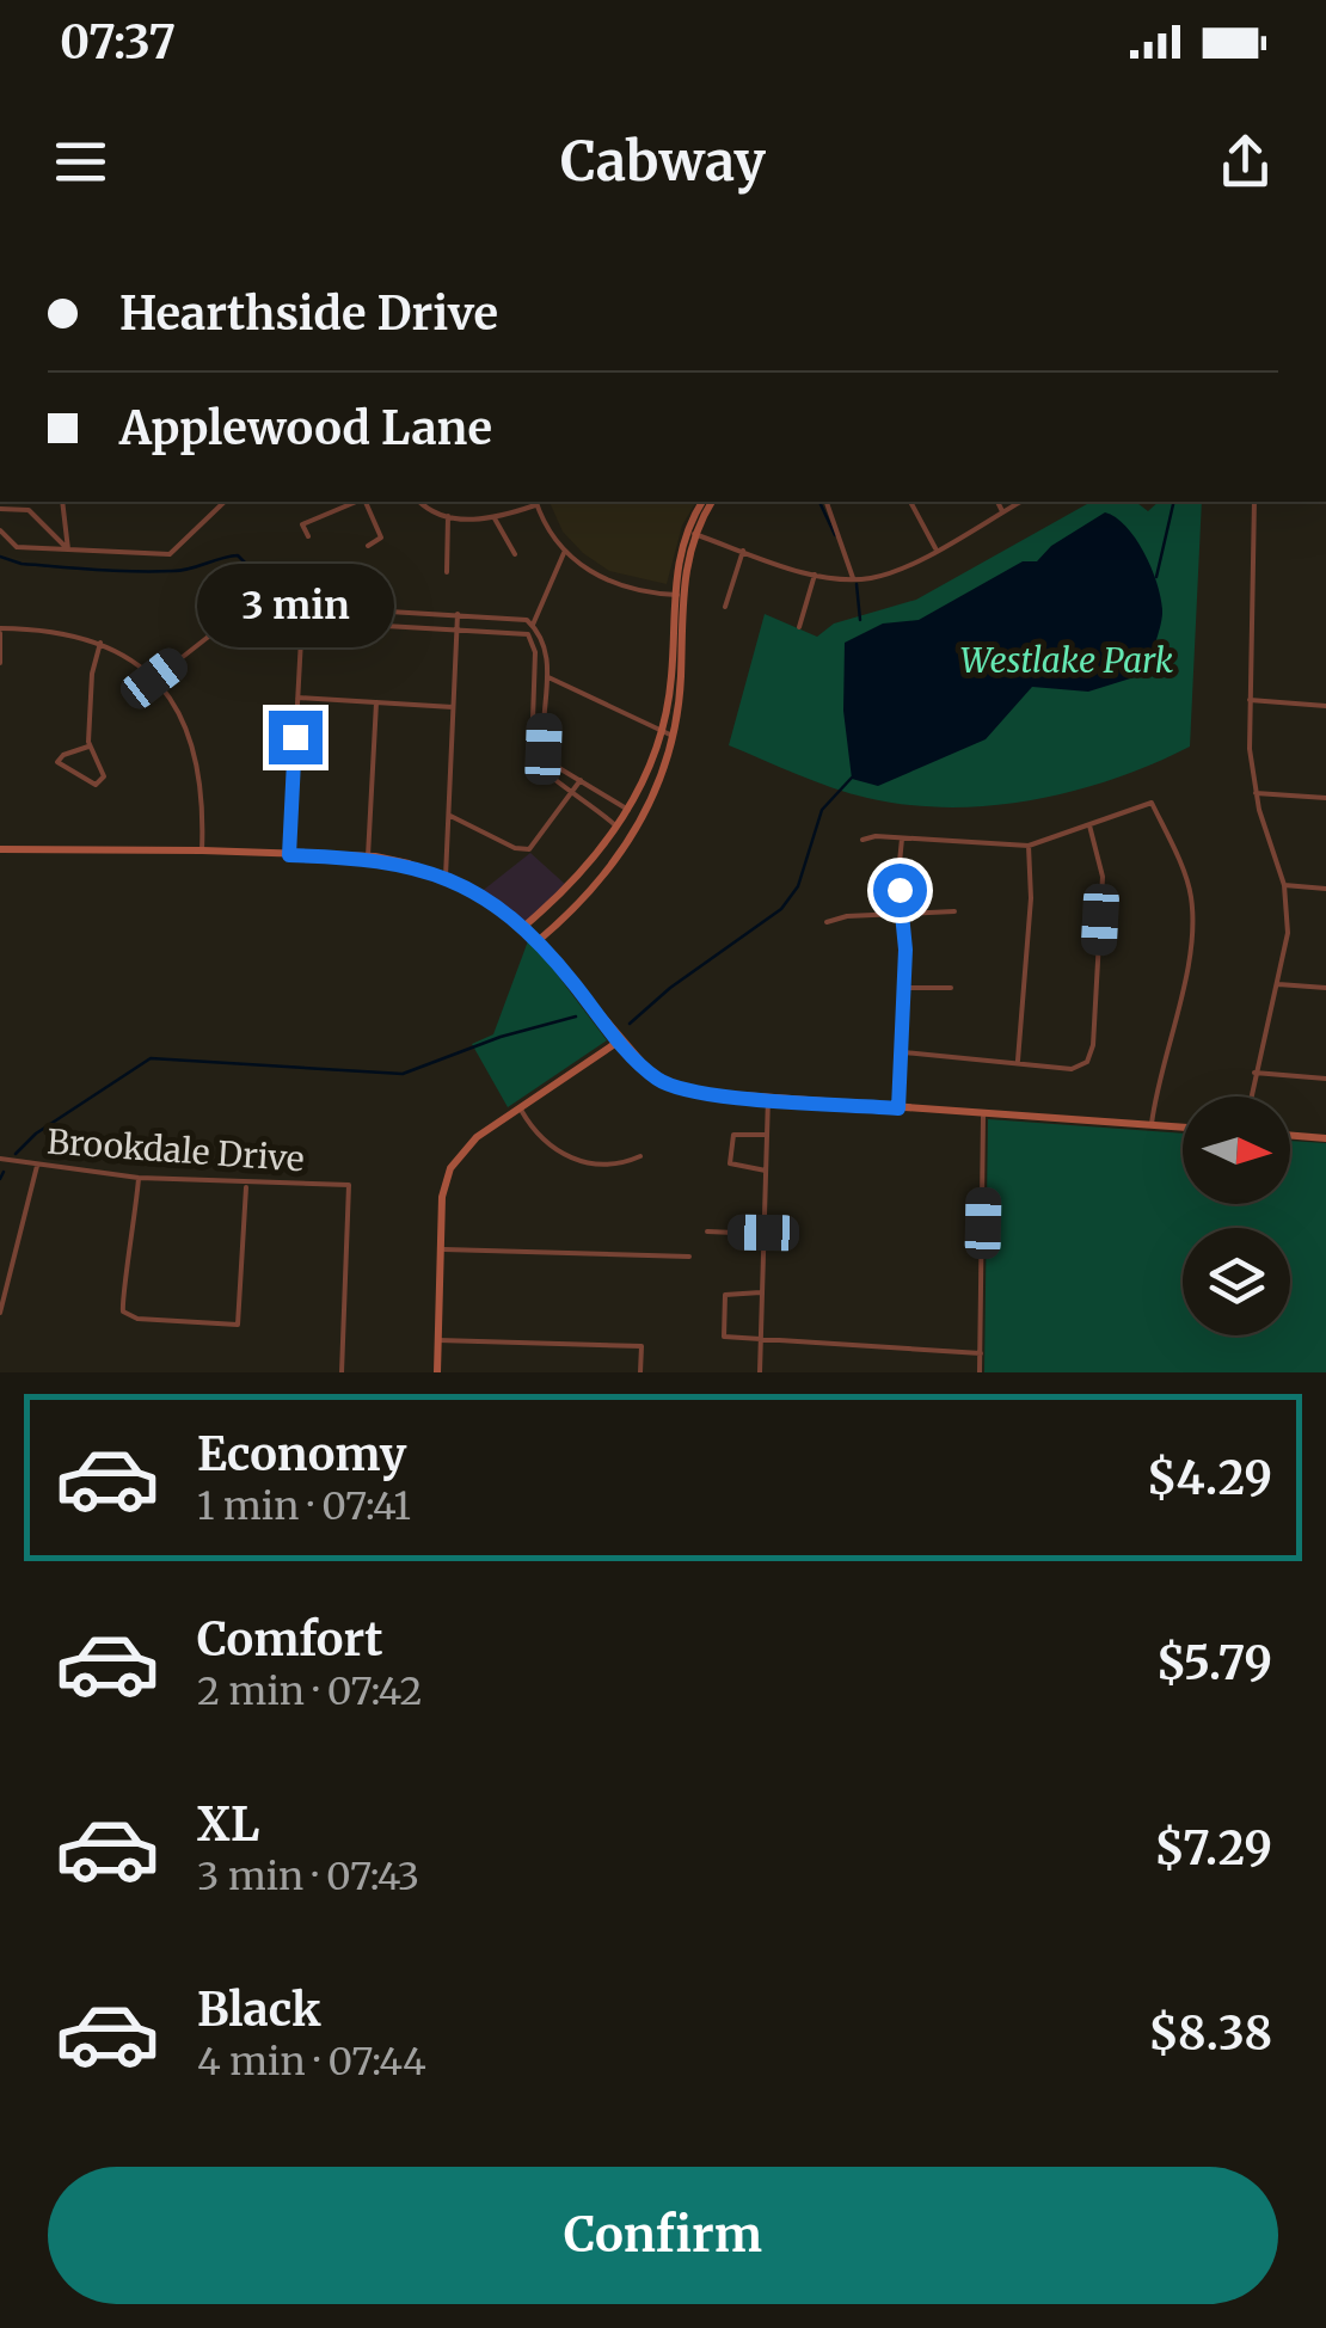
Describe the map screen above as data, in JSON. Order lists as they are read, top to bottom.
{
  "streets": {
    "street": ["Brookdale Drive"]
  },
  "parks": ["Westlake Park"],
  "north": "right",
  "page": {
    "status": "07:37",
    "header": "Cabway",
    "banner": ["Hearthside Drive", "Applewood Lane"],
    "bubble": "3 min",
    "list": [
      {
        "name": "Economy",
        "note": "1 min · 07:41",
        "value": "$4.29"
      },
      {
        "name": "Comfort",
        "note": "2 min · 07:42",
        "value": "$5.79"
      },
      {
        "name": "XL",
        "note": "3 min · 07:43",
        "value": "$7.29"
      },
      {
        "name": "Black",
        "note": "4 min · 07:44",
        "value": "$8.38"
      }
    ],
    "buttons": "Confirm"
  }
}
